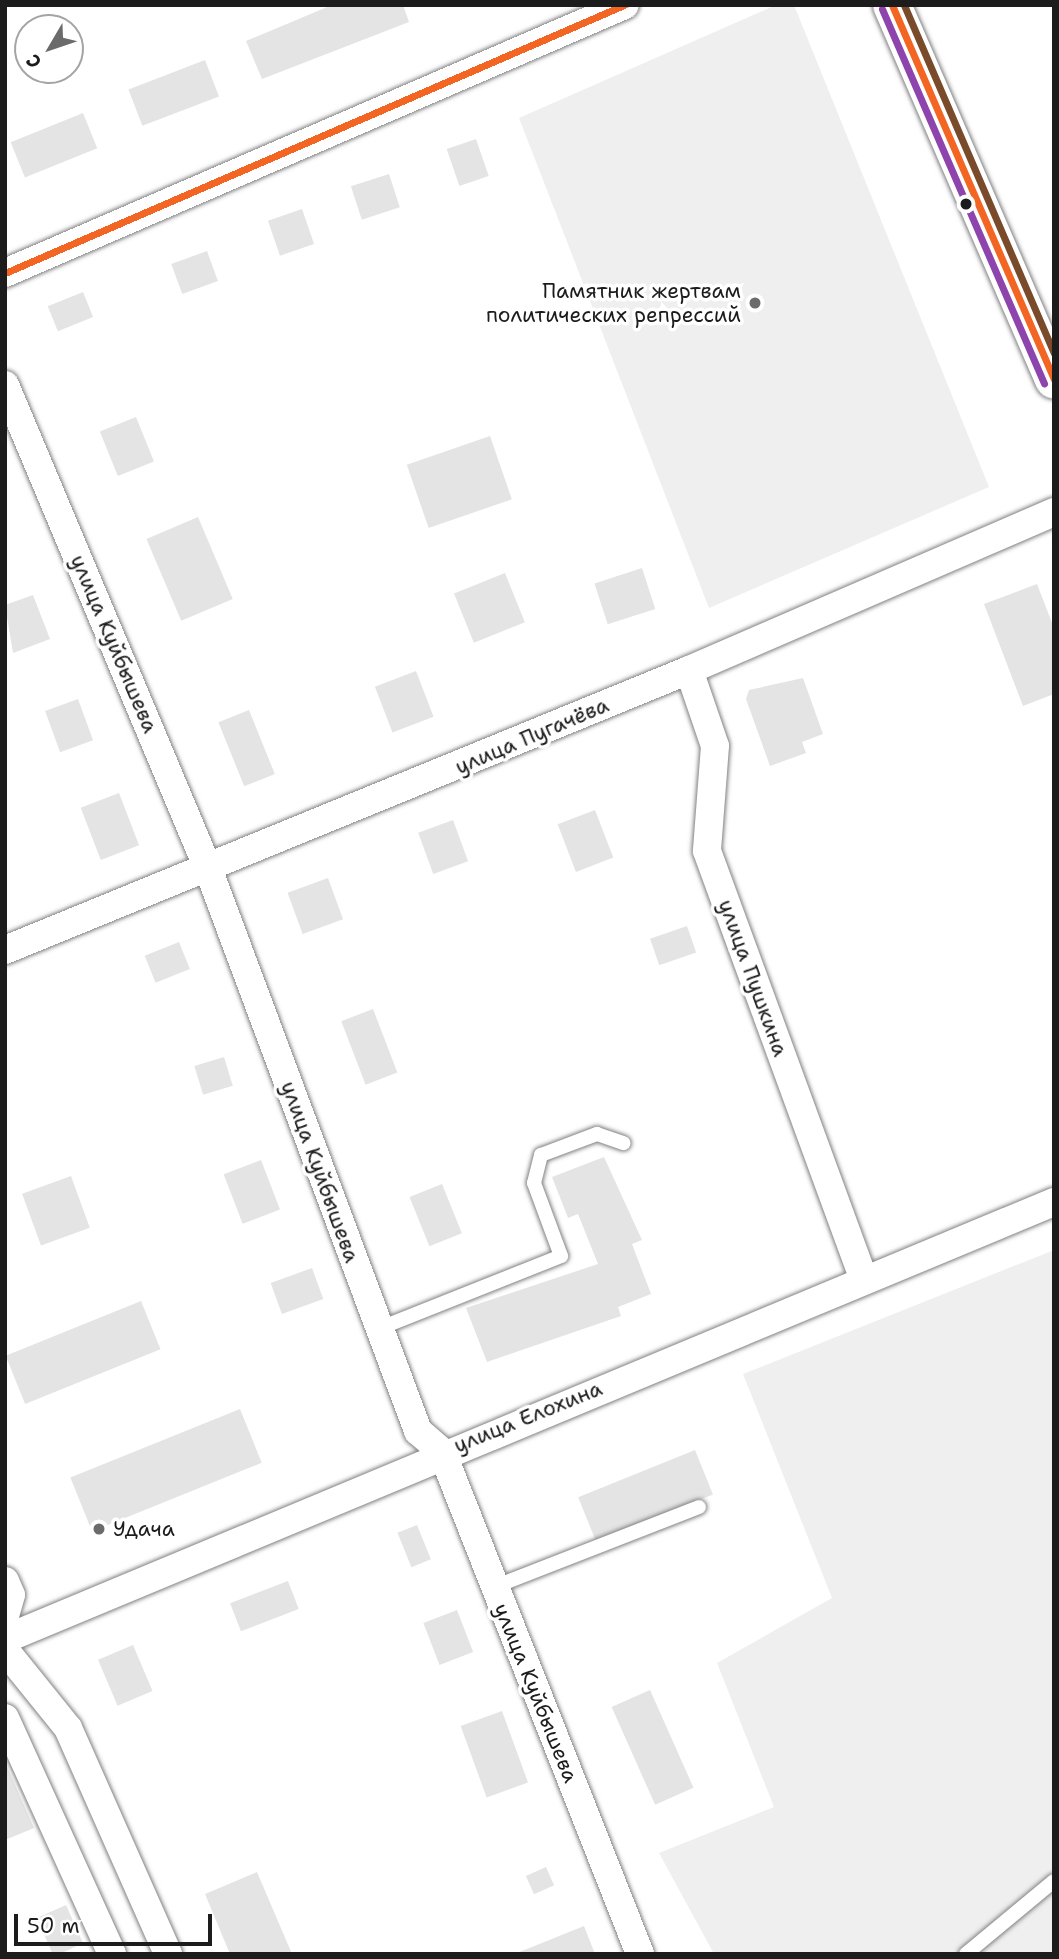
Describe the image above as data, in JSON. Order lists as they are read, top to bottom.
{
  "streets": {
    "street": [
      "улица Куйбышева",
      "улица Пугачёва",
      "улица Пушкина",
      "улица Елохина"
    ]
  },
  "crossings": [
    ["улица Куйбышева", "улица Пугачёва"],
    ["улица Куйбышева", "улица Елохина"],
    ["улица Пугачёва", "улица Пушкина"],
    ["улица Пушкина", "улица Елохина"]
  ],
  "places": ["Памятник жертвам политических репрессий", "Удача"],
  "scale_bar": "50 m",
  "north": "bottom left"
}
